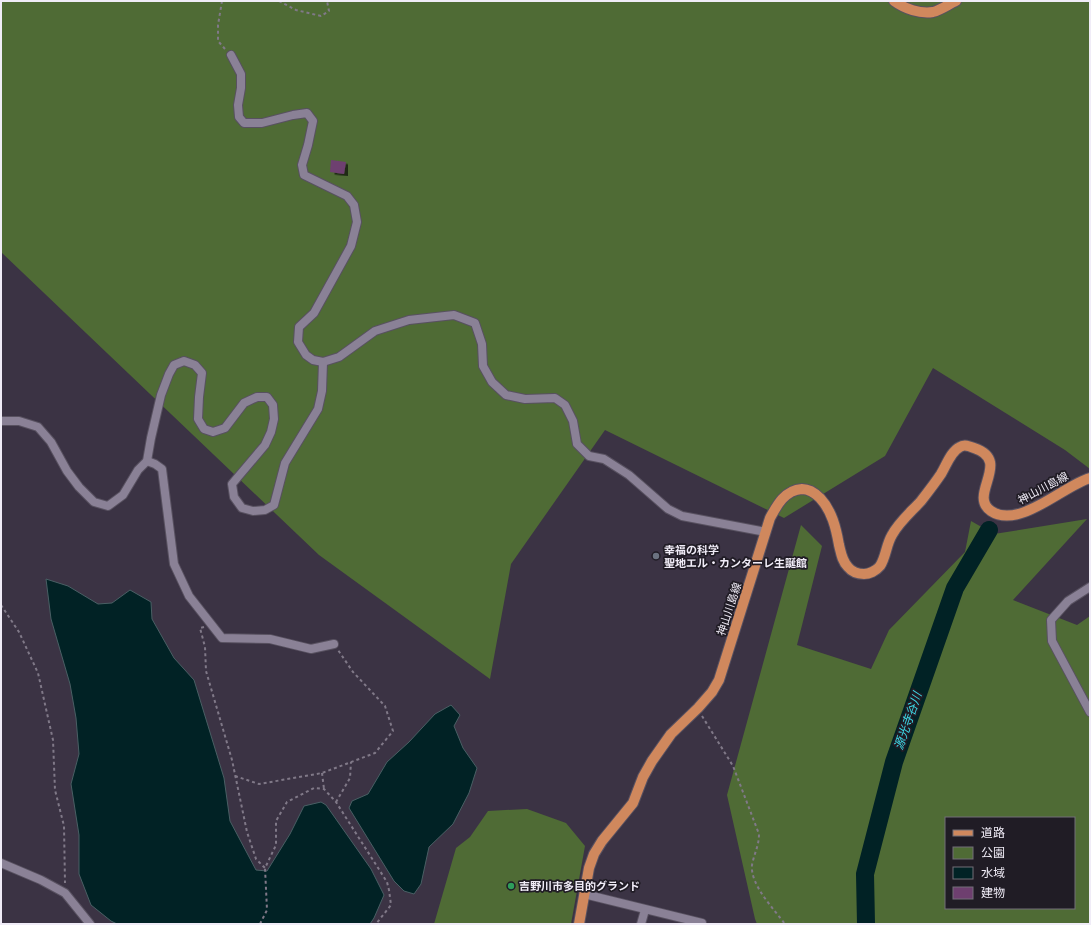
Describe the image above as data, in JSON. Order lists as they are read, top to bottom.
{
  "streets": {
    "main road": ["神山川島線"]
  },
  "water": ["源光寺谷川"],
  "places": ["幸福の科学 聖地エル・カンターレ生誕館", "吉野川市多目的グランド"],
  "legend": [
    "道路",
    "公園",
    "水域",
    "建物"
  ]
}
